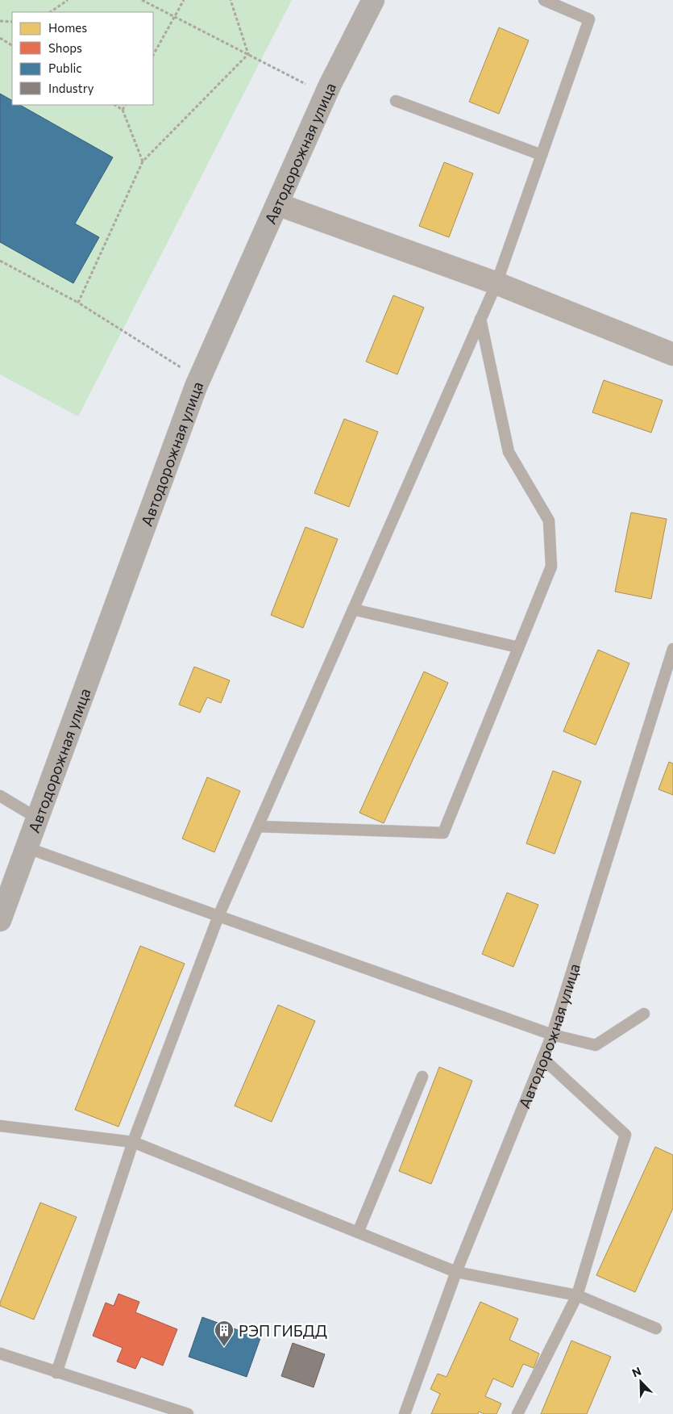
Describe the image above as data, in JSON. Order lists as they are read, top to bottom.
{
  "streets": {
    "main road": ["Автодорожная улица"]
  },
  "places": {
    "building": ["РЭП ГИБДД"]
  },
  "legend": [
    "Homes",
    "Shops",
    "Public",
    "Industry"
  ],
  "north": "top left"
}
